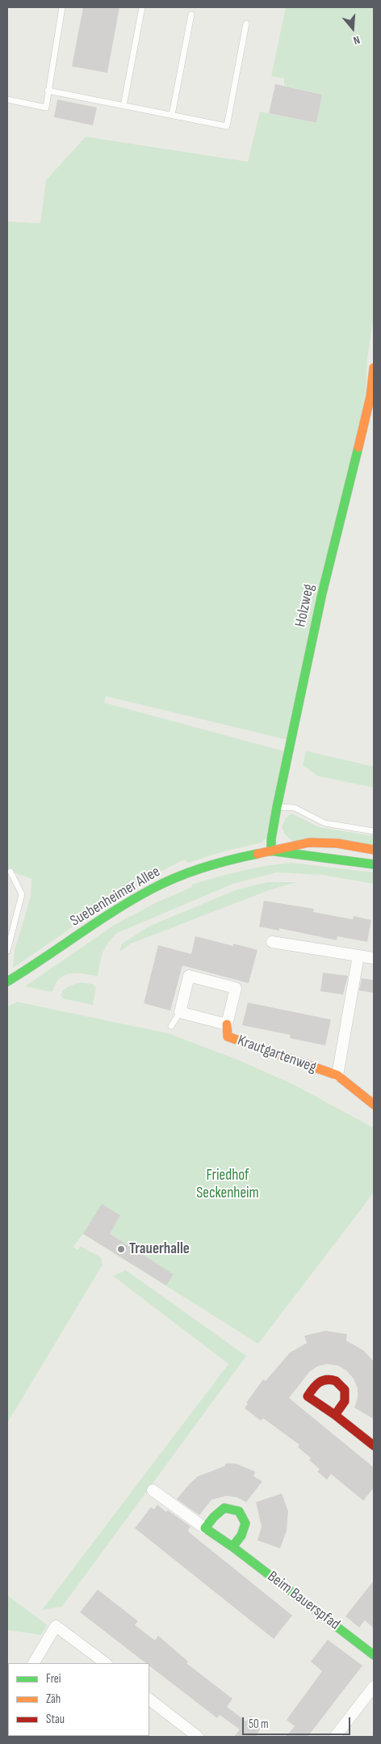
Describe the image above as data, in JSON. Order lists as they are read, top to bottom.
{
  "streets": {
    "street": [
      "Holzweg",
      "Suebenheimer Allee",
      "Krautgartenweg",
      "Beim Bauerspfad"
    ]
  },
  "crossings": [
    ["Holzweg", "Suebenheimer Allee"]
  ],
  "parks": ["Friedhof Seckenheim"],
  "places": ["Trauerhalle"],
  "legend": ["Frei", "Zäh", "Stau"],
  "scale_bar": "50 m",
  "north": "bottom"
}
